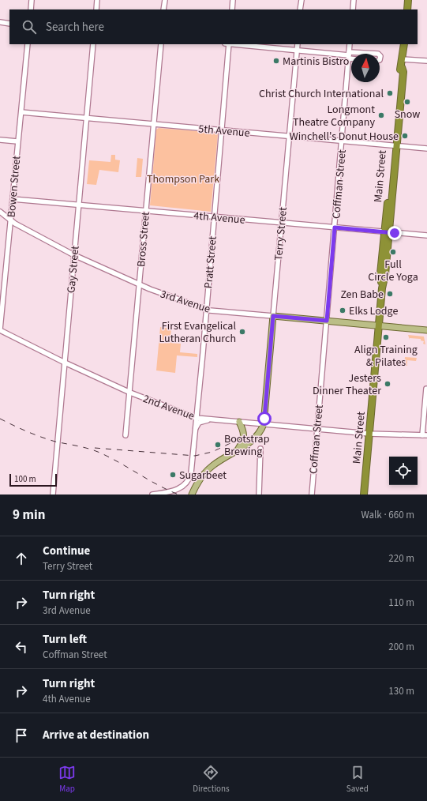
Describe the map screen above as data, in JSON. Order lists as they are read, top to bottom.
{
  "streets": {
    "highway": ["Main Street"],
    "main road": ["Terry Street", "3rd Avenue"],
    "street": [
      "5th Avenue",
      "Coffman Street",
      "Bowen Street",
      "4th Avenue",
      "Bross Street",
      "Pratt Street",
      "Gay Street",
      "2nd Avenue"
    ]
  },
  "crossings": [
    ["5th Avenue", "Main Street"],
    ["5th Avenue", "Coffman Street"],
    ["5th Avenue", "Bowen Street"],
    ["5th Avenue", "Terry Street"],
    ["5th Avenue", "Bross Street"],
    ["5th Avenue", "Pratt Street"],
    ["5th Avenue", "Gay Street"],
    ["Main Street", "4th Avenue"],
    ["Main Street", "3rd Avenue"],
    ["Main Street", "2nd Avenue"],
    ["Coffman Street", "4th Avenue"],
    ["Coffman Street", "3rd Avenue"],
    ["Coffman Street", "2nd Avenue"],
    ["Bowen Street", "4th Avenue"],
    ["Bowen Street", "3rd Avenue"],
    ["Bowen Street", "2nd Avenue"],
    ["4th Avenue", "Terry Street"],
    ["4th Avenue", "Bross Street"],
    ["4th Avenue", "Pratt Street"],
    ["4th Avenue", "Gay Street"],
    ["Terry Street", "3rd Avenue"],
    ["Terry Street", "2nd Avenue"],
    ["Bross Street", "3rd Avenue"],
    ["Bross Street", "2nd Avenue"],
    ["Pratt Street", "3rd Avenue"],
    ["Pratt Street", "2nd Avenue"],
    ["Gay Street", "3rd Avenue"],
    ["Gay Street", "2nd Avenue"]
  ],
  "parks": ["Thompson Park"],
  "places": [
    "Martinis Bistro",
    "Christ Church International",
    "Snow",
    "Longmont Theatre Company",
    "Winchell's Donut House",
    "Full Circle Yoga",
    "Zen Babe",
    "Elks Lodge",
    "First Evangelical Lutheran Church",
    "Align Training & Pilates",
    "Jesters Dinner Theater",
    "Bootstrap Brewing",
    "Sugarbeet"
  ],
  "scale_bar": "100 m",
  "north": "top",
  "page": {
    "search": "Search here",
    "scale": "100 m",
    "heading": ["9 min", "Walk · 660 m"],
    "list": [
      ["Continue", "Terry Street", "220 m"],
      ["Turn right", "3rd Avenue", "110 m"],
      ["Turn left", "Coffman Street", "200 m"],
      ["Turn right", "4th Avenue", "130 m"],
      "Arrive at destination"
    ],
    "nav": ["Map", "Directions", "Saved"]
  }
}
